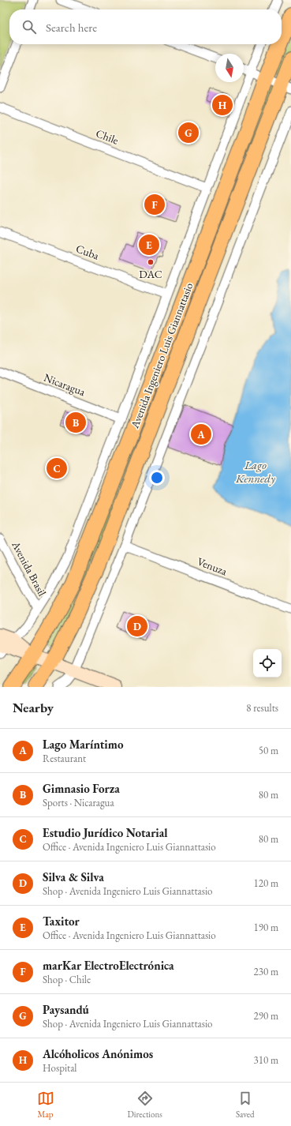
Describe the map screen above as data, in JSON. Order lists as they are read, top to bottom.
{
  "streets": {
    "main road": ["Avenida Ingeniero Luis Giannattasio"],
    "street": [
      "Chile",
      "Cuba",
      "Nicaragua",
      "Venuza",
      "Avenida Brasil"
    ]
  },
  "crossings": [
    ["Chile", "Avenida Ingeniero Luis Giannattasio"],
    ["Cuba", "Avenida Ingeniero Luis Giannattasio"],
    ["Avenida Ingeniero Luis Giannattasio", "Nicaragua"],
    ["Avenida Ingeniero Luis Giannattasio", "Avenida Brasil"]
  ],
  "water": ["Lago Kennedy"],
  "places": ["DAC"],
  "north": "bottom",
  "page": {
    "search": "Search here",
    "pins": [
      "H",
      "G",
      "F",
      "E",
      "B",
      "A",
      "C",
      "D"
    ],
    "heading": ["Nearby", "8 results"],
    "list": [
      {
        "mark": "A",
        "name": "Lago Maríntimo",
        "note": "Restaurant",
        "value": "50 m"
      },
      {
        "mark": "B",
        "name": "Gimnasio Forza",
        "note": "Sports · Nicaragua",
        "value": "80 m"
      },
      {
        "mark": "C",
        "name": "Estudio Jurídico Notarial",
        "note": "Office · Avenida Ingeniero Luis Giannattasio",
        "value": "80 m"
      },
      {
        "mark": "D",
        "name": "Silva & Silva",
        "note": "Shop · Avenida Ingeniero Luis Giannattasio",
        "value": "120 m"
      },
      {
        "mark": "E",
        "name": "Taxitor",
        "note": "Office · Avenida Ingeniero Luis Giannattasio",
        "value": "190 m"
      },
      {
        "mark": "F",
        "name": "marKar ElectroElectrónica",
        "note": "Shop · Chile",
        "value": "230 m"
      },
      {
        "mark": "G",
        "name": "Paysandú",
        "note": "Shop · Avenida Ingeniero Luis Giannattasio",
        "value": "290 m"
      },
      {
        "mark": "H",
        "name": "Alcóholicos Anónimos",
        "note": "Hospital",
        "value": "310 m"
      }
    ],
    "nav": ["Map", "Directions", "Saved"]
  }
}
